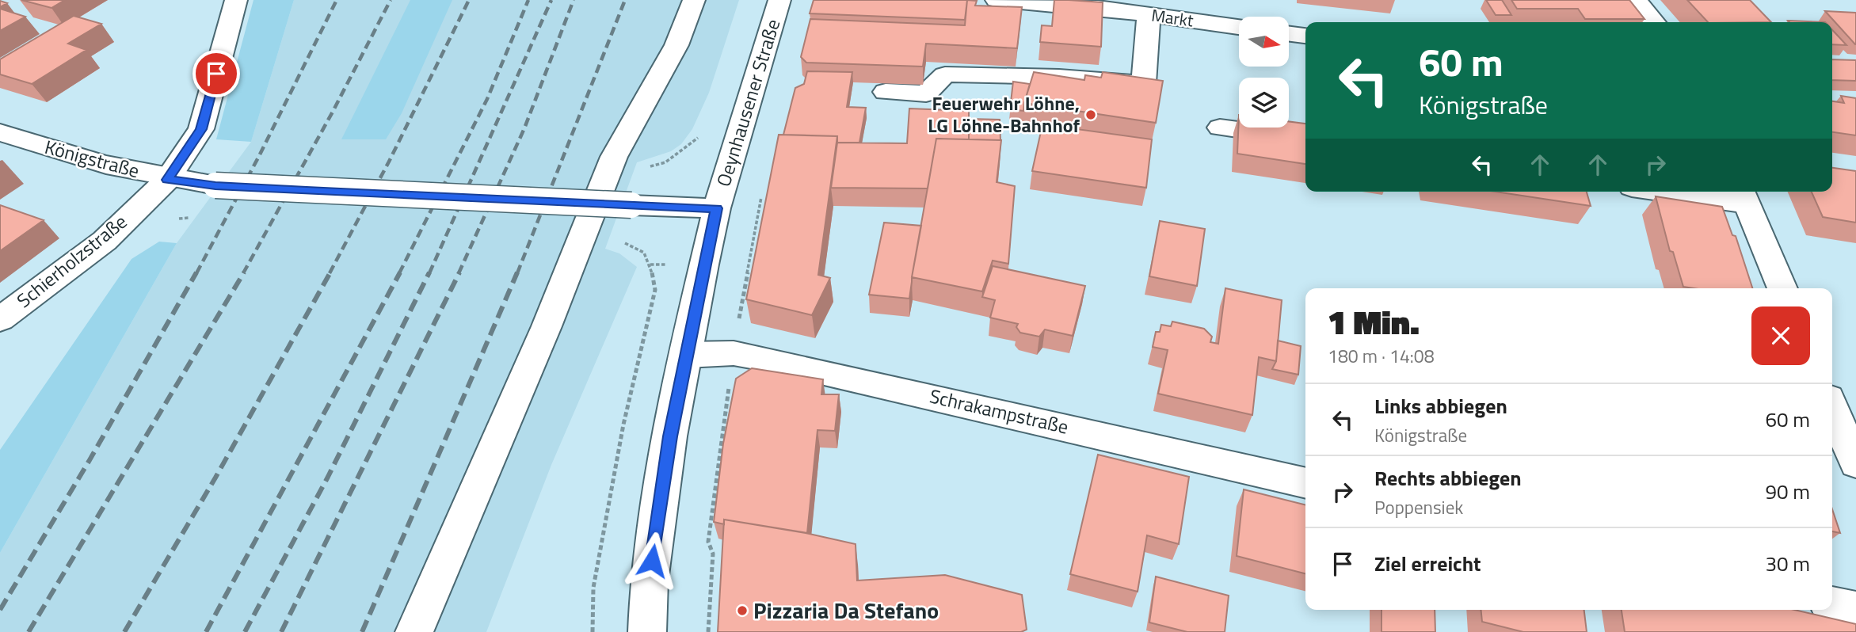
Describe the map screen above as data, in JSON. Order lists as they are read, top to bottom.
{
  "streets": {
    "street": [
      "Markt",
      "Oeynhausener Straße",
      "Königstraße",
      "Schierholzstraße",
      "Schrakampstraße"
    ]
  },
  "crossings": [
    ["Oeynhausener Straße", "Königstraße"],
    ["Oeynhausener Straße", "Schrakampstraße"],
    ["Königstraße", "Schierholzstraße"]
  ],
  "places": ["Feuerwehr Löhne, LG Löhne-Bahnhof", "Pizzaria Da Stefano"],
  "north": "right",
  "page": {
    "turn": ["60 m", "Königstraße"],
    "heading": ["1 Min.", "180 m · 14:08"],
    "list": [
      {
        "name": "Links abbiegen",
        "note": "Königstraße",
        "value": "60 m"
      },
      {
        "name": "Rechts abbiegen",
        "note": "Poppensiek",
        "value": "90 m"
      },
      {
        "name": "Ziel erreicht",
        "value": "30 m"
      }
    ]
  }
}
